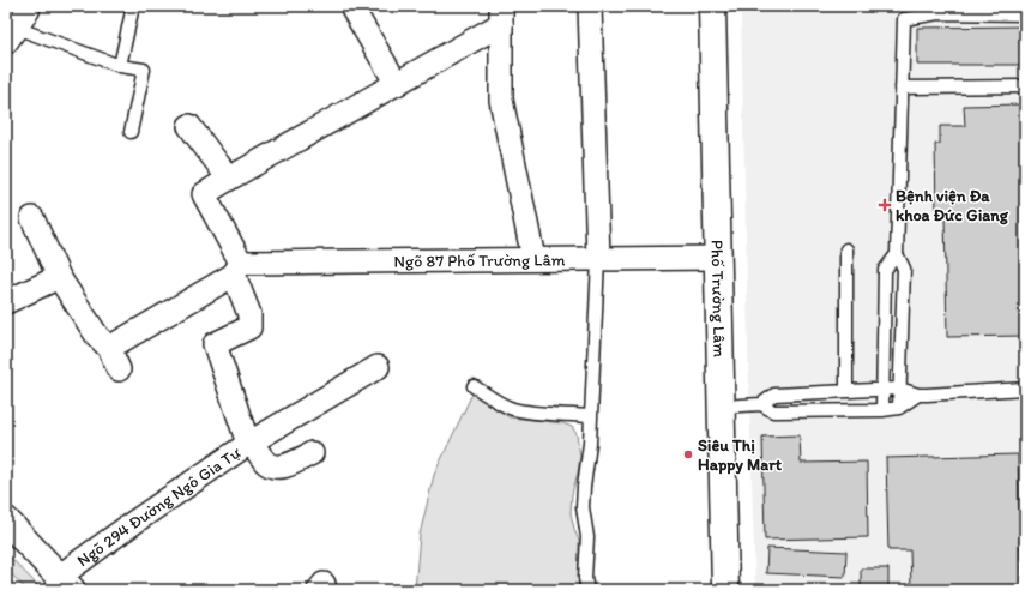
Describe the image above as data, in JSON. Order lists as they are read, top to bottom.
{
  "streets": {
    "main road": ["Phố Trường Lâm"],
    "street": ["Ngõ 87 Phố Trường Lâm", "Ngõ 294 Đường Ngô Gia Tự"]
  },
  "crossings": [
    ["Ngõ 87 Phố Trường Lâm", "Phố Trường Lâm"],
    ["Ngõ 87 Phố Trường Lâm", "Ngõ 294 Đường Ngô Gia Tự"]
  ],
  "places": {
    "health": ["Bệnh viện Đa khoa Đức Giang"],
    "other": ["Siêu Thị Happy Mart"]
  }
}
